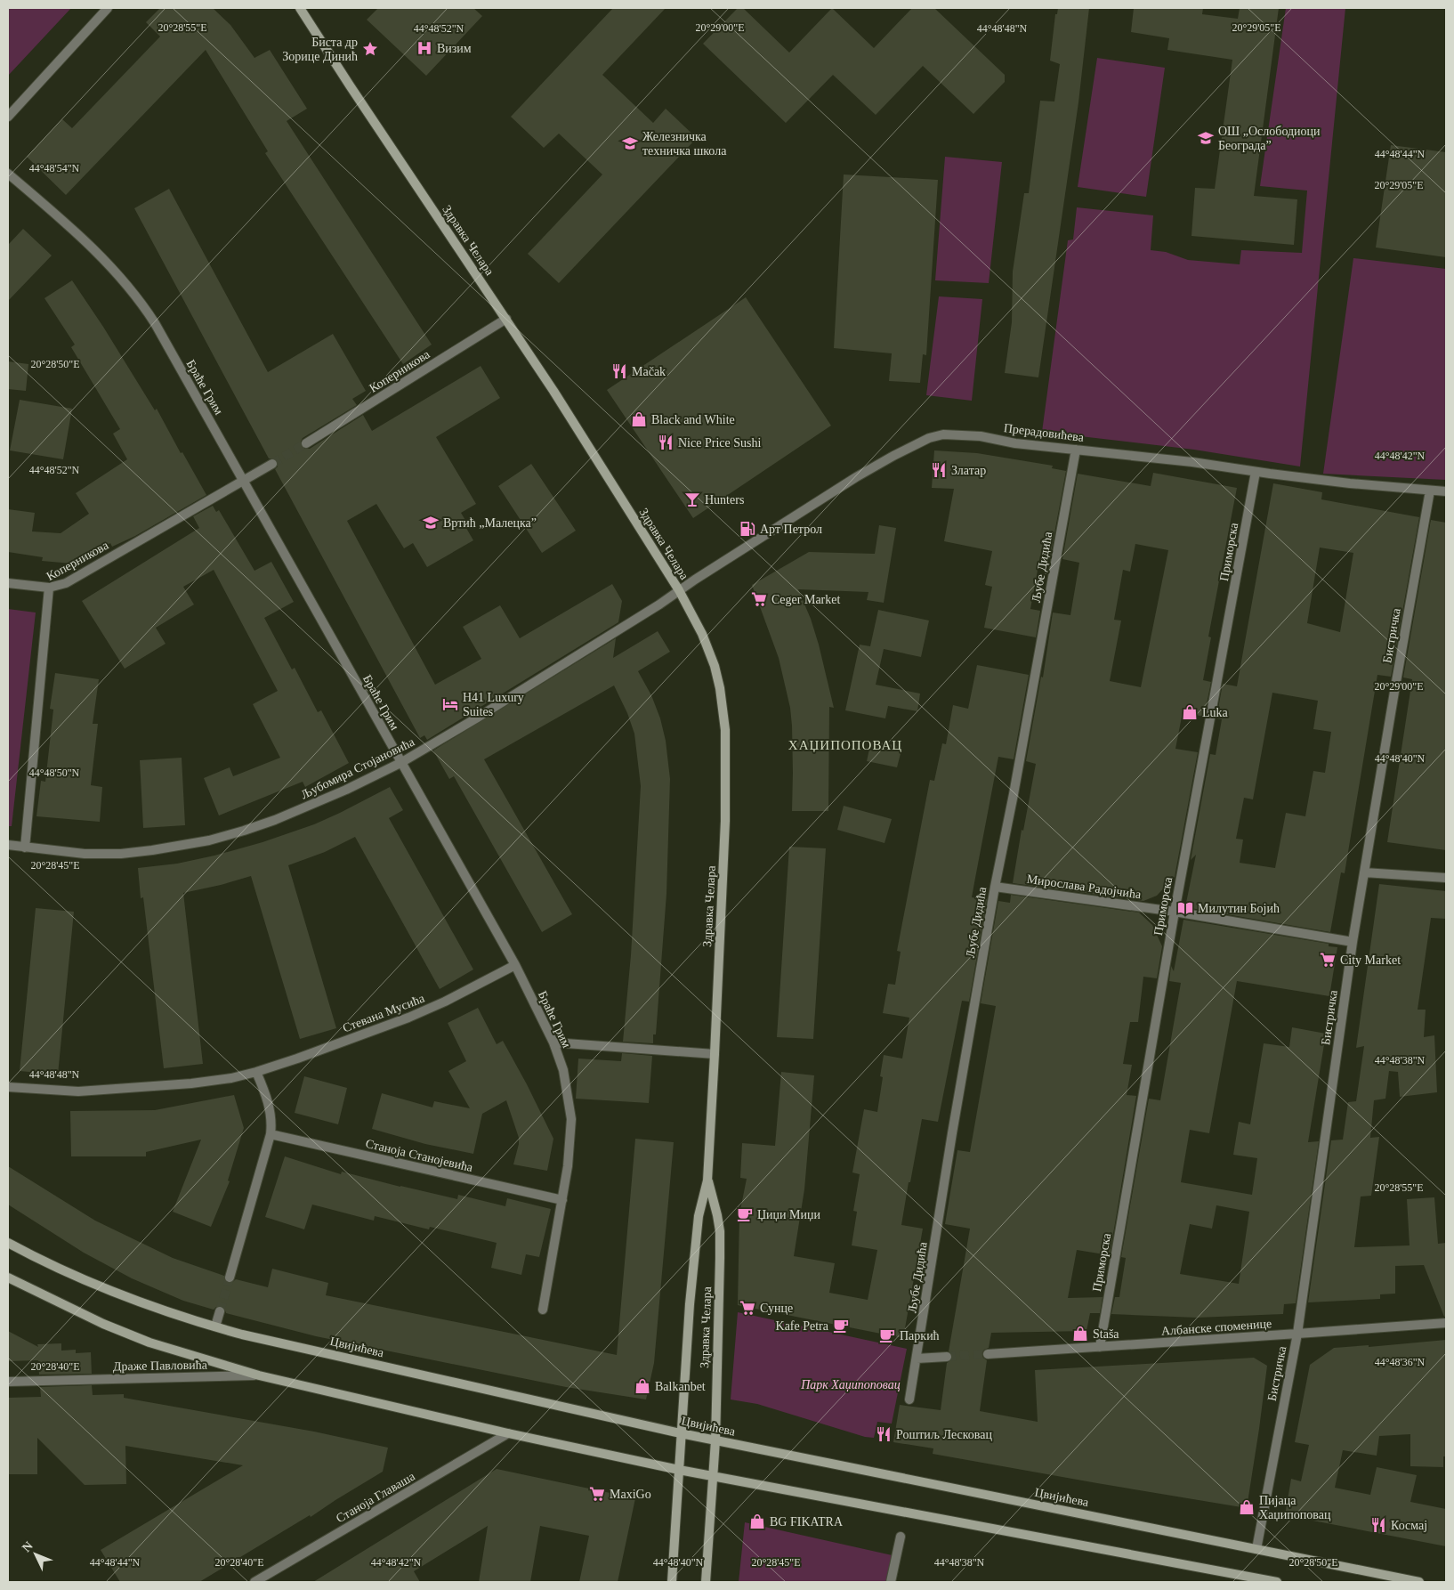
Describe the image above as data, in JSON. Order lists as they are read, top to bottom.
{
  "streets": {
    "main road": ["Здравка Челара", "Цвијићева"],
    "street": [
      "Коперникова",
      "Браће Грим",
      "Прерадовићева",
      "Приморска",
      "Љубе Дидића",
      "Бистричка",
      "Љубомира Стојановића",
      "Мирослава Радојчића",
      "Стевана Мусића",
      "Станоја Станојевића",
      "Албанске споменице",
      "Драже Павловића",
      "Станоја Главаша"
    ]
  },
  "crossings": [
    ["Здравка Челара", "Коперникова"],
    ["Здравка Челара", "Прерадовићева"],
    ["Здравка Челара", "Љубомира Стојановића"],
    ["Здравка Челара", "Цвијићева"],
    ["Коперникова", "Браће Грим"],
    ["Коперникова", "Љубомира Стојановића"],
    ["Браће Грим", "Љубомира Стојановића"],
    ["Браће Грим", "Стевана Мусића"],
    ["Браће Грим", "Станоја Станојевића"],
    ["Прерадовићева", "Приморска"],
    ["Прерадовићева", "Љубе Дидића"],
    ["Прерадовићева", "Бистричка"],
    ["Прерадовићева", "Љубомира Стојановића"],
    ["Приморска", "Мирослава Радојчића"],
    ["Приморска", "Албанске споменице"],
    ["Љубе Дидића", "Мирослава Радојчића"],
    ["Бистричка", "Мирослава Радојчића"],
    ["Бистричка", "Албанске споменице"],
    ["Бистричка", "Цвијићева"]
  ],
  "districts": ["ХАЏИПОПОВАЦ"],
  "parks": ["Парк Хаџипоповац"],
  "places": {
    "hospital": ["Визим"],
    "place": ["Биста др Зорице Динић"],
    "school or university": ["ОШ „Ослободиоци Београда”", "Железничка техничка школа", "Вртић „Малецка”"],
    "restaurant": [
      "Mačak",
      "Nice Price Sushi",
      "Златар",
      "Роштиљ Лесковац",
      "Космај"
    ],
    "shop": [
      "Black and White",
      "Luka",
      "Staša",
      "Balkanbet",
      "Пијаца Хаџипоповац",
      "BG FIKATRA"
    ],
    "bar": ["Hunters"],
    "fuel station": ["Арт Петрол"],
    "supermarket": [
      "Ceger Market",
      "City Market",
      "Сунце",
      "MaxiGo"
    ],
    "hotel": ["H41 Luxury Suites"],
    "library": ["Милутин Бојић"],
    "cafe": ["Џиџи Миџи", "Kafe Petra", "Паркић"]
  },
  "north": "top left",
  "coordinates": [
    "20°28'55\"E",
    "20°29'00\"E",
    "20°29'05\"E",
    "44°48'52\"N",
    "44°48'48\"N",
    "44°48'44\"N",
    "44°48'54\"N",
    "20°28'50\"E",
    "44°48'42\"N",
    "44°48'40\"N",
    "44°48'50\"N",
    "20°28'45\"E",
    "44°48'38\"N",
    "44°48'36\"N",
    "20°28'40\"E"
  ]
}
